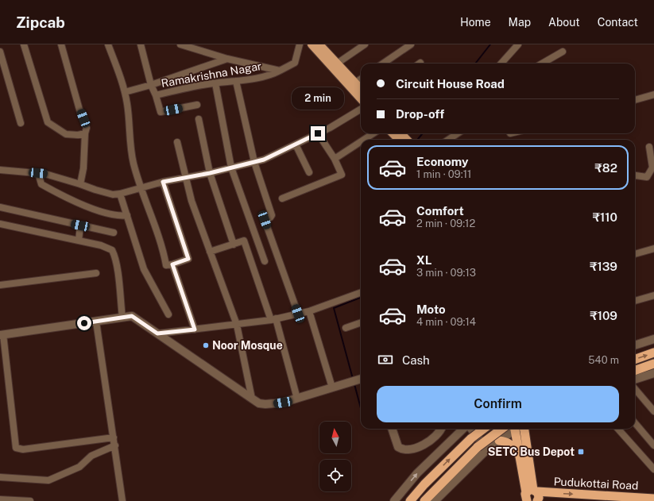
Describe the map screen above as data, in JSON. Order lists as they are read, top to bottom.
{
  "streets": {
    "highway": ["Pudukottai Road"],
    "street": ["Ramakrishna Nagar"]
  },
  "one_way": ["Pudukottai Road"],
  "places": {
    "other": ["Noor Mosque"],
    "transit": ["SETC Bus Depot"]
  },
  "north": "top",
  "page": {
    "header": "Zipcab",
    "nav": [
      "Home",
      "Map",
      "About",
      "Contact"
    ],
    "banner": ["Circuit House Road", "Drop-off"],
    "bubble": "2 min",
    "list": [
      {
        "name": "Economy",
        "note": "1 min · 09:11",
        "value": "₹82"
      },
      {
        "name": "Comfort",
        "note": "2 min · 09:12",
        "value": "₹110"
      },
      {
        "name": "XL",
        "note": "3 min · 09:13",
        "value": "₹139"
      },
      {
        "name": "Moto",
        "note": "4 min · 09:14",
        "value": "₹109"
      }
    ],
    "pay": ["Cash", "540 m"],
    "buttons": "Confirm"
  }
}
